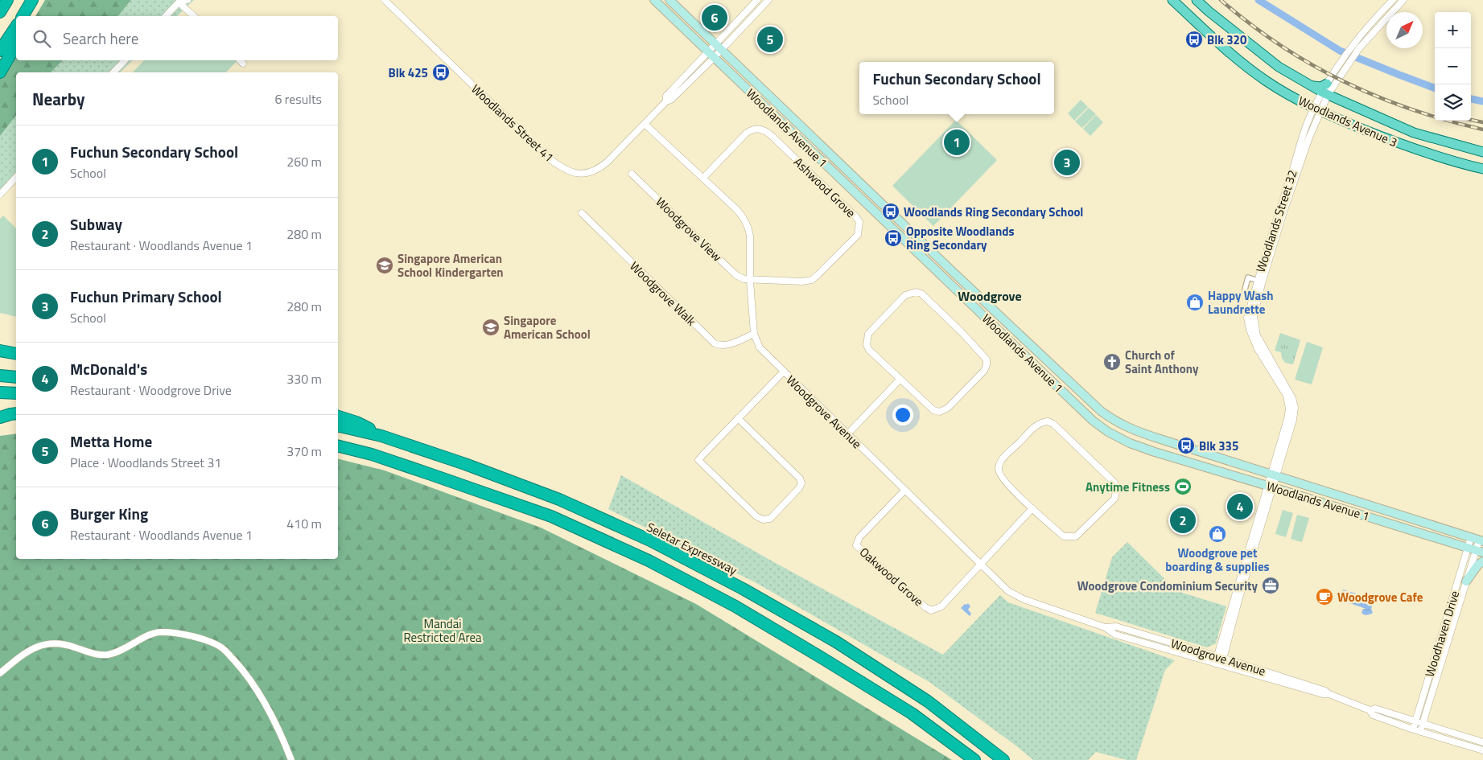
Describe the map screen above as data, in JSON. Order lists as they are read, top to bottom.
{
  "streets": {
    "highway": ["Seletar Expressway"],
    "main road": ["Woodlands Avenue 3", "Woodlands Avenue 1"],
    "street": [
      "Woodlands Street 41",
      "Ashwood Grove",
      "Woodlands Street 32",
      "Woodgrove View",
      "Woodgrove Walk",
      "Woodgrove Avenue",
      "Oakwood Grove",
      "Woodhaven Drive"
    ]
  },
  "crossings": [
    ["Woodlands Avenue 3", "Woodlands Street 32"],
    ["Woodlands Street 41", "Woodlands Avenue 1"],
    ["Woodlands Street 41", "Woodgrove Avenue"],
    ["Woodlands Avenue 1", "Woodlands Street 32"],
    ["Woodlands Avenue 1", "Woodhaven Drive"],
    ["Ashwood Grove", "Woodgrove View"],
    ["Ashwood Grove", "Woodgrove Avenue"],
    ["Woodlands Street 32", "Woodgrove Avenue"],
    ["Woodgrove View", "Woodgrove Avenue"],
    ["Woodgrove Walk", "Woodgrove Avenue"],
    ["Woodgrove Avenue", "Oakwood Grove"],
    ["Woodgrove Avenue", "Woodhaven Drive"]
  ],
  "districts": ["Woodgrove"],
  "parks": ["Mandai Restricted Area"],
  "places": {
    "bus stop": [
      "Blk 320",
      "Blk 425",
      "Woodlands Ring Secondary School",
      "Opposite Woodlands Ring Secondary",
      "Blk 335"
    ],
    "school or university": ["Singapore American School Kindergarten", "Singapore American School"],
    "shop": ["Happy Wash Laundrette", "Woodgrove pet boarding & supplies"],
    "church": ["Church of Saint Anthony"],
    "sports": ["Anytime Fitness"],
    "office": ["Woodgrove Condominium Security"],
    "cafe": ["Woodgrove Cafe"]
  },
  "north": "top right",
  "page": {
    "pins": [
      "6",
      "5",
      "1",
      "3",
      "4",
      "2"
    ],
    "map_buttons": ["+", "−"],
    "search": "Search here",
    "popup": ["Fuchun Secondary School", "School"],
    "heading": ["Nearby", "6 results"],
    "list": [
      {
        "mark": "1",
        "name": "Fuchun Secondary School",
        "note": "School",
        "value": "260 m"
      },
      {
        "mark": "2",
        "name": "Subway",
        "note": "Restaurant · Woodlands Avenue 1",
        "value": "280 m"
      },
      {
        "mark": "3",
        "name": "Fuchun Primary School",
        "note": "School",
        "value": "280 m"
      },
      {
        "mark": "4",
        "name": "McDonald's",
        "note": "Restaurant · Woodgrove Drive",
        "value": "330 m"
      },
      {
        "mark": "5",
        "name": "Metta Home",
        "note": "Place · Woodlands Street 31",
        "value": "370 m"
      },
      {
        "mark": "6",
        "name": "Burger King",
        "note": "Restaurant · Woodlands Avenue 1",
        "value": "410 m"
      }
    ]
  }
}
